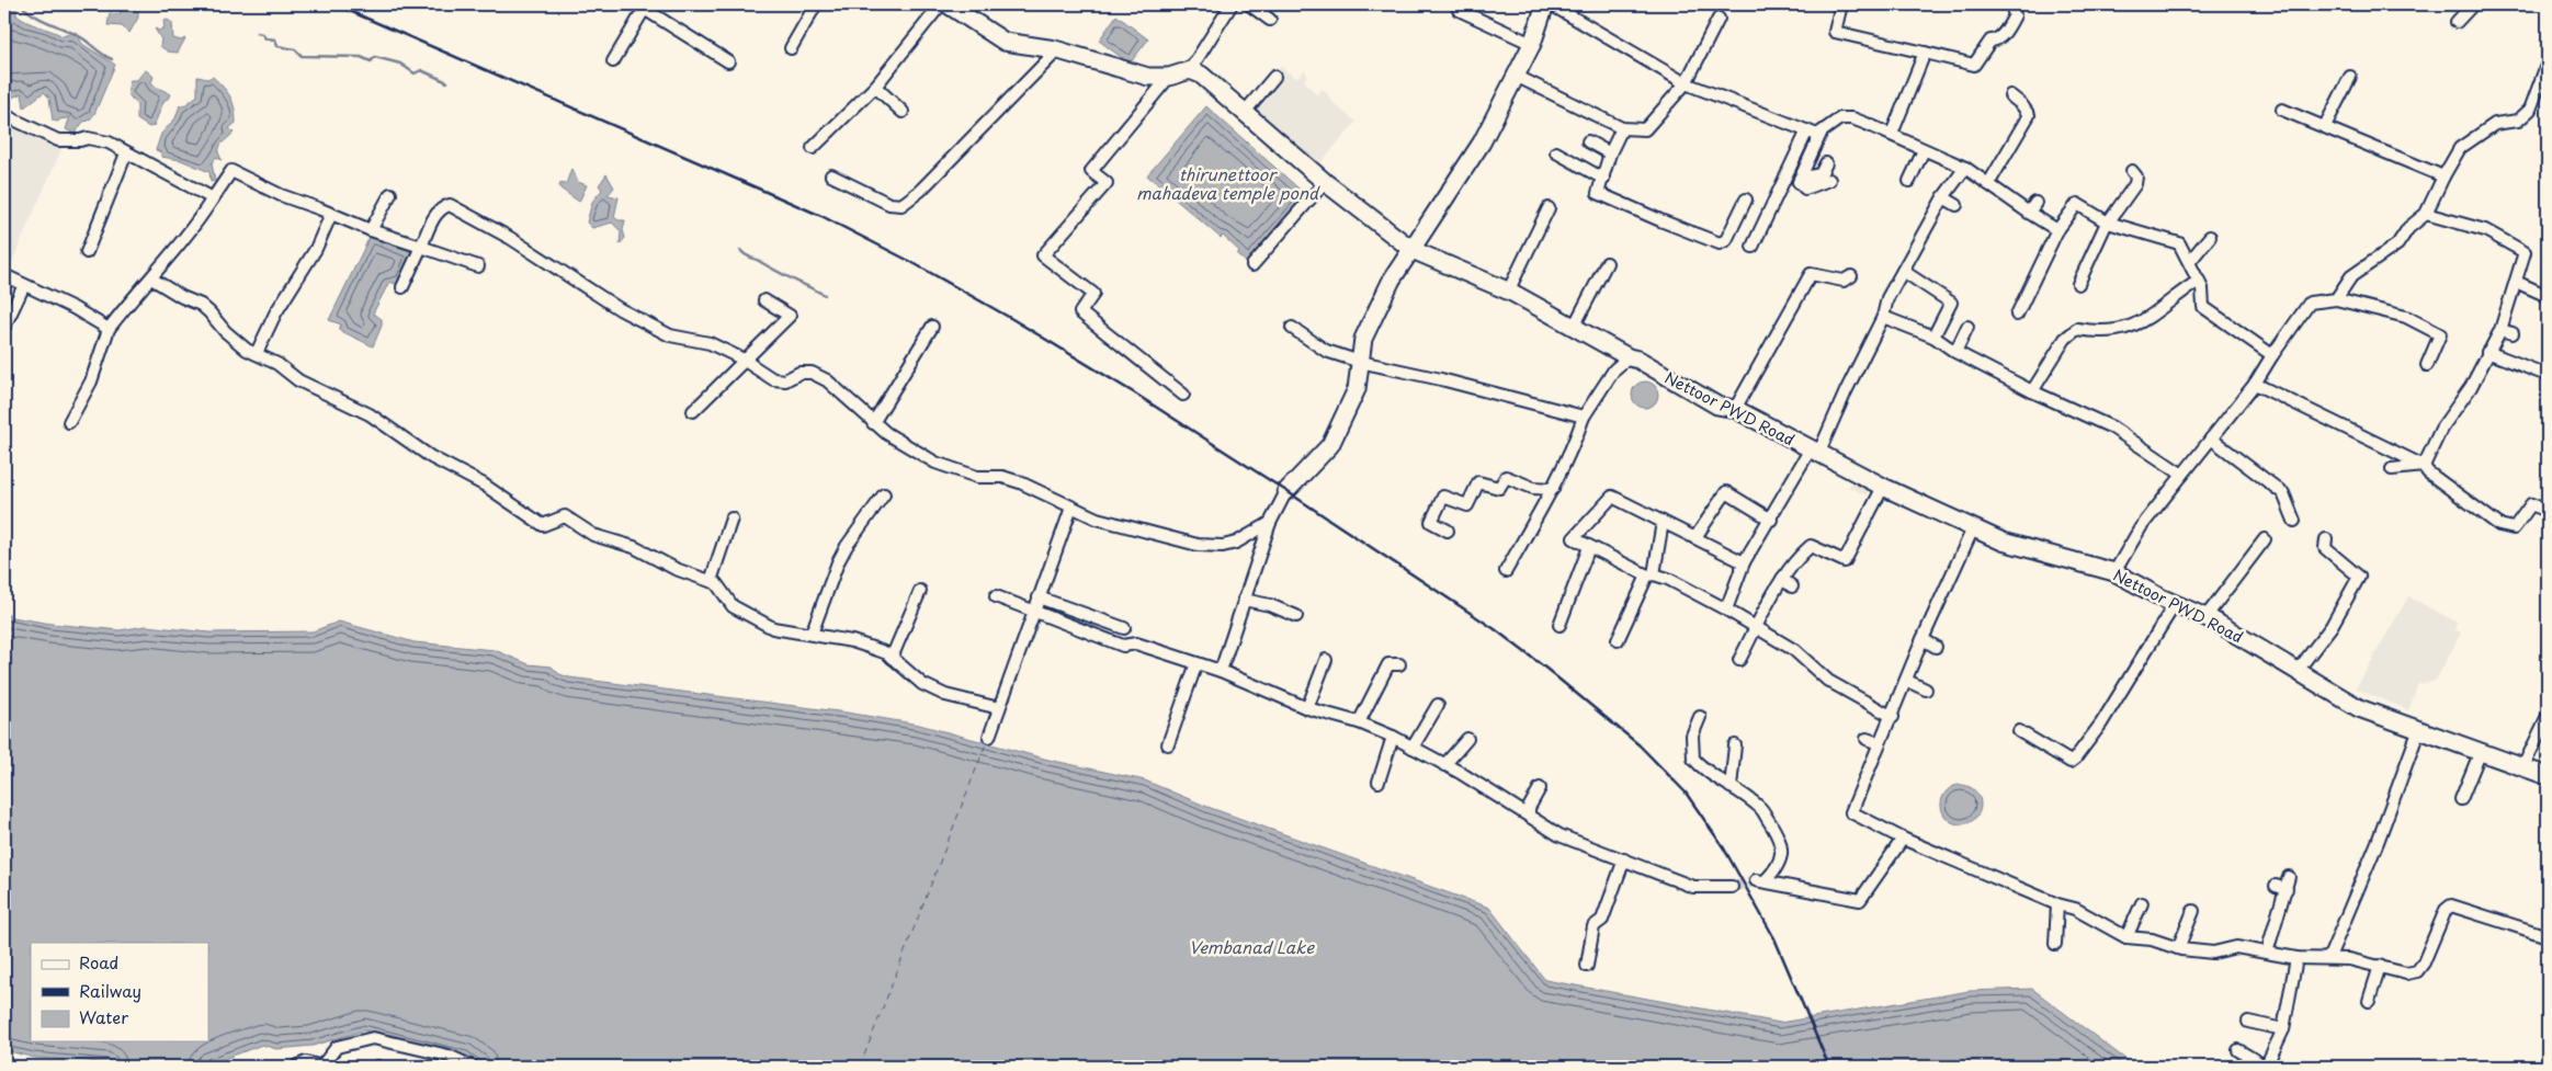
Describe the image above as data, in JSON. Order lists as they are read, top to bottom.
{
  "streets": {
    "street": ["Nettoor PWD Road"]
  },
  "water": ["thirunettoor mahadeva temple pond", "Vembanad Lake"],
  "legend": ["Road", "Railway", "Water"]
}
